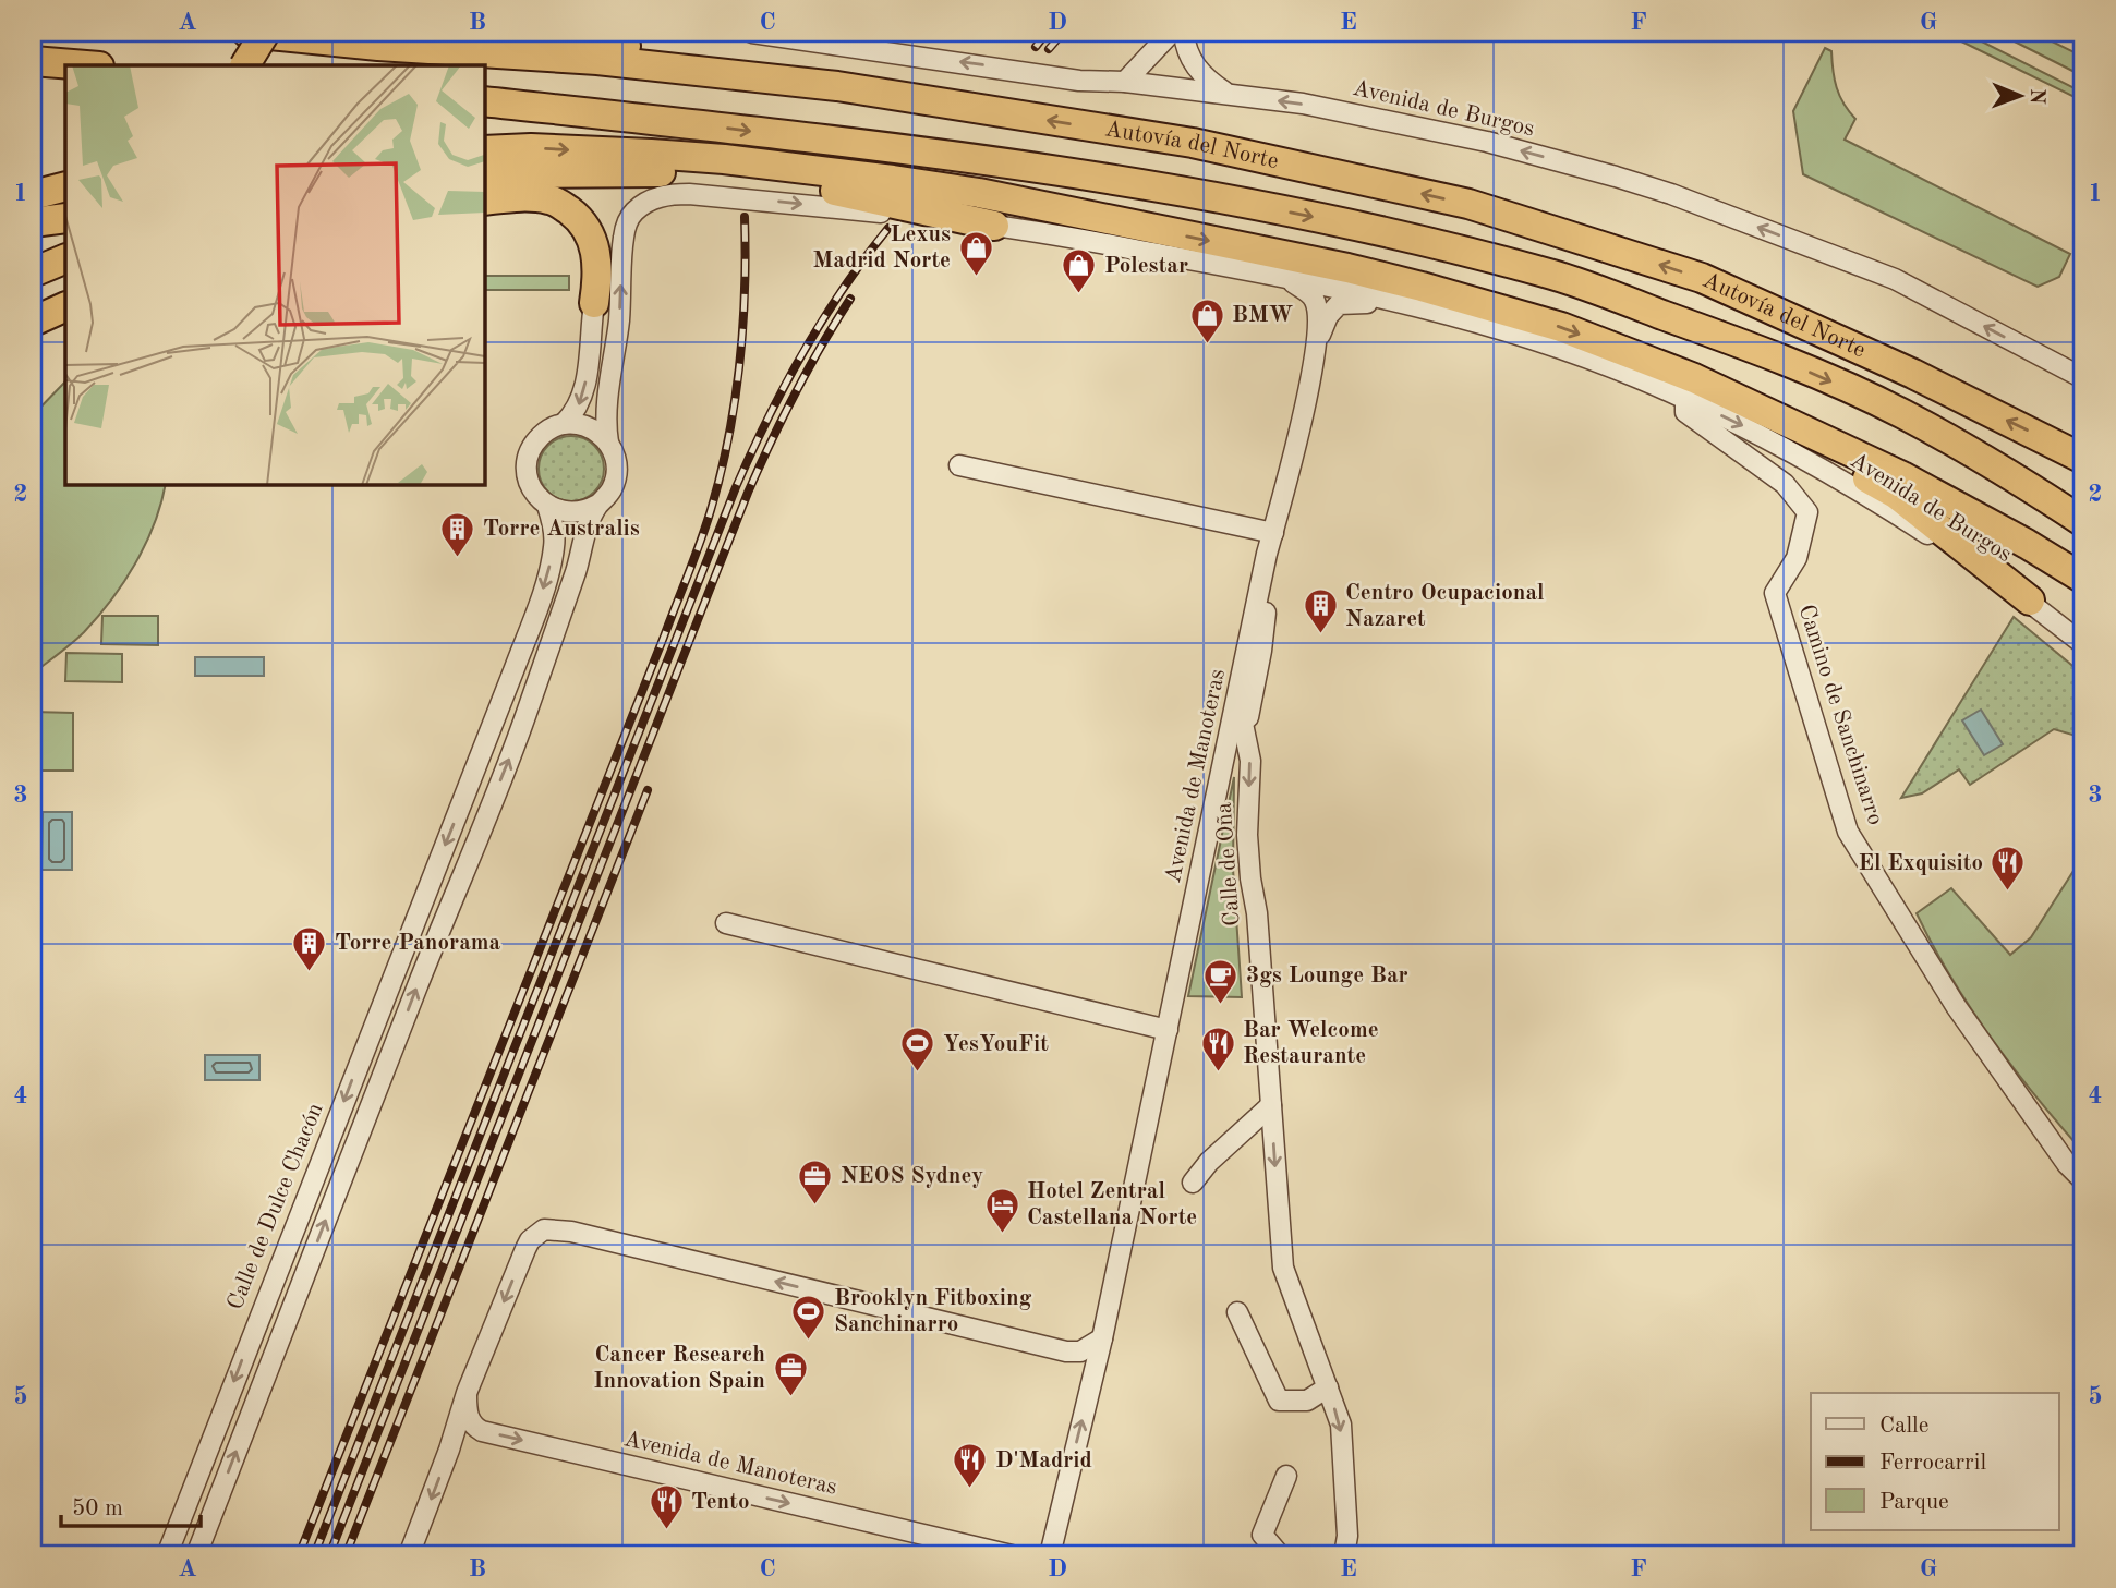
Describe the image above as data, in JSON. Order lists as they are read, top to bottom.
{
  "streets": {
    "highway": ["Autovía del Norte"],
    "street": [
      "Avenida de Burgos",
      "Camino de Sanchinarro",
      "Avenida de Manoteras",
      "Calle de Oña",
      "Calle de Dulce Chacón"
    ]
  },
  "crossings": [
    ["Avenida de Manoteras", "Calle de Oña"]
  ],
  "one_way": ["Avenida de Burgos", "Calle de Oña"],
  "places": {
    "shop": ["Lexus Madrid Norte", "Polestar", "BMW"],
    "building": ["Torre Australis", "Centro Ocupacional Nazaret", "Torre Panorama"],
    "restaurant": [
      "El Exquisito",
      "Bar Welcome Restaurante",
      "D'Madrid",
      "Tento"
    ],
    "cafe": ["3gs Lounge Bar"],
    "sports": ["YesYouFit", "Brooklyn Fitboxing Sanchinarro"],
    "office": ["NEOS Sydney", "Cancer Research Innovation Spain"],
    "hotel": ["Hotel Zentral Castellana Norte"]
  },
  "legend": ["Calle", "Ferrocarril", "Parque"],
  "scale_bar": "50 m",
  "north": "right",
  "grid": {
    "columns": [
      "A",
      "B",
      "C",
      "D",
      "E",
      "F",
      "G"
    ],
    "rows": [
      "1",
      "2",
      "3",
      "4",
      "5"
    ]
  }
}
